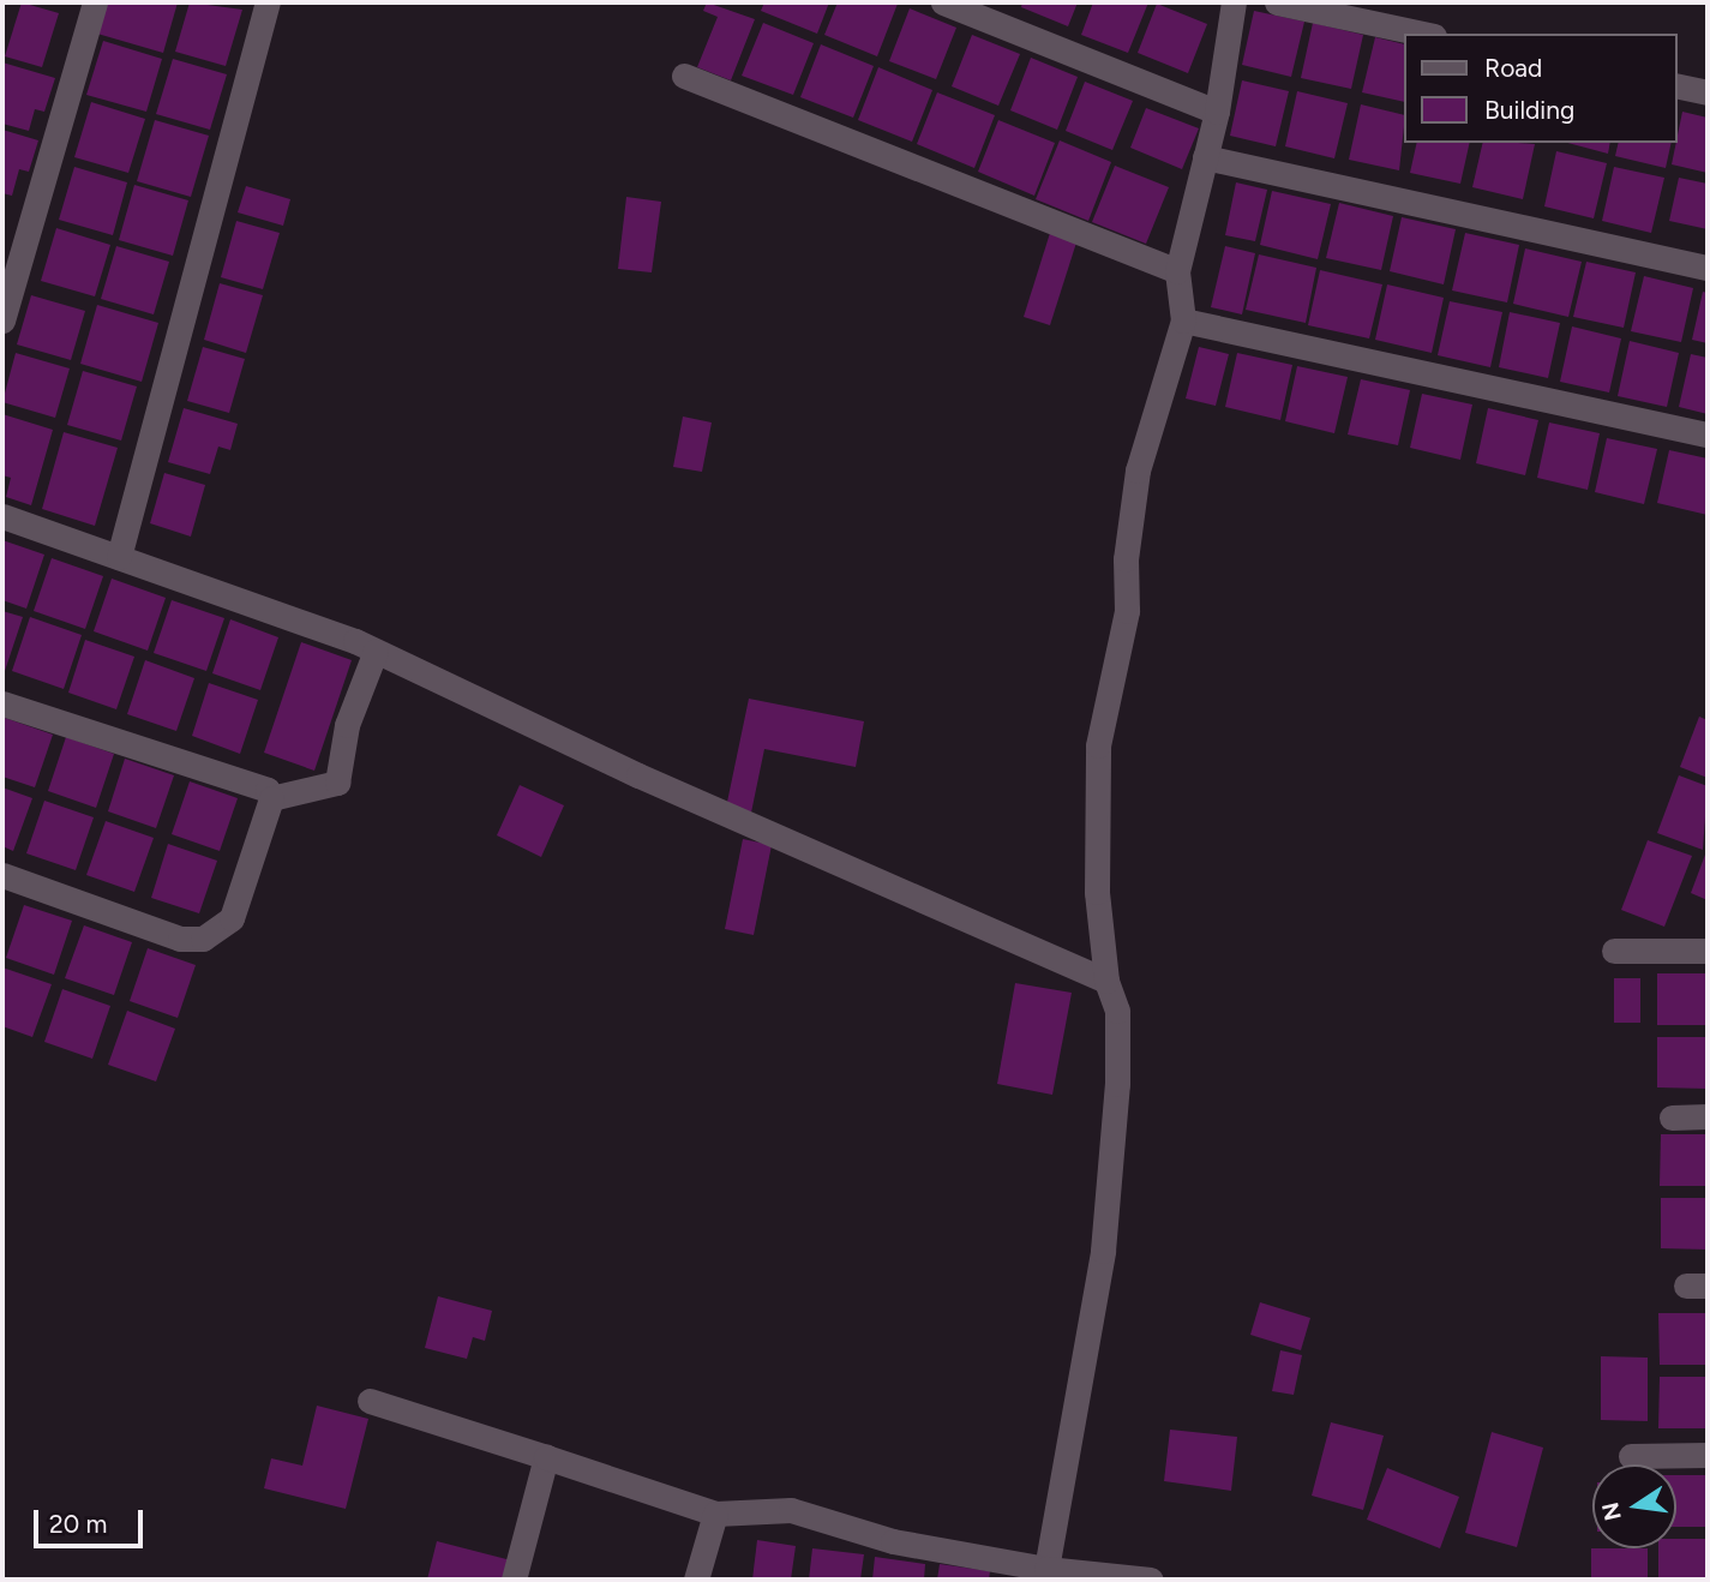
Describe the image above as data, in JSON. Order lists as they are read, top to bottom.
{
  "legend": ["Road", "Building"],
  "scale_bar": "20 m",
  "north": "left"
}
